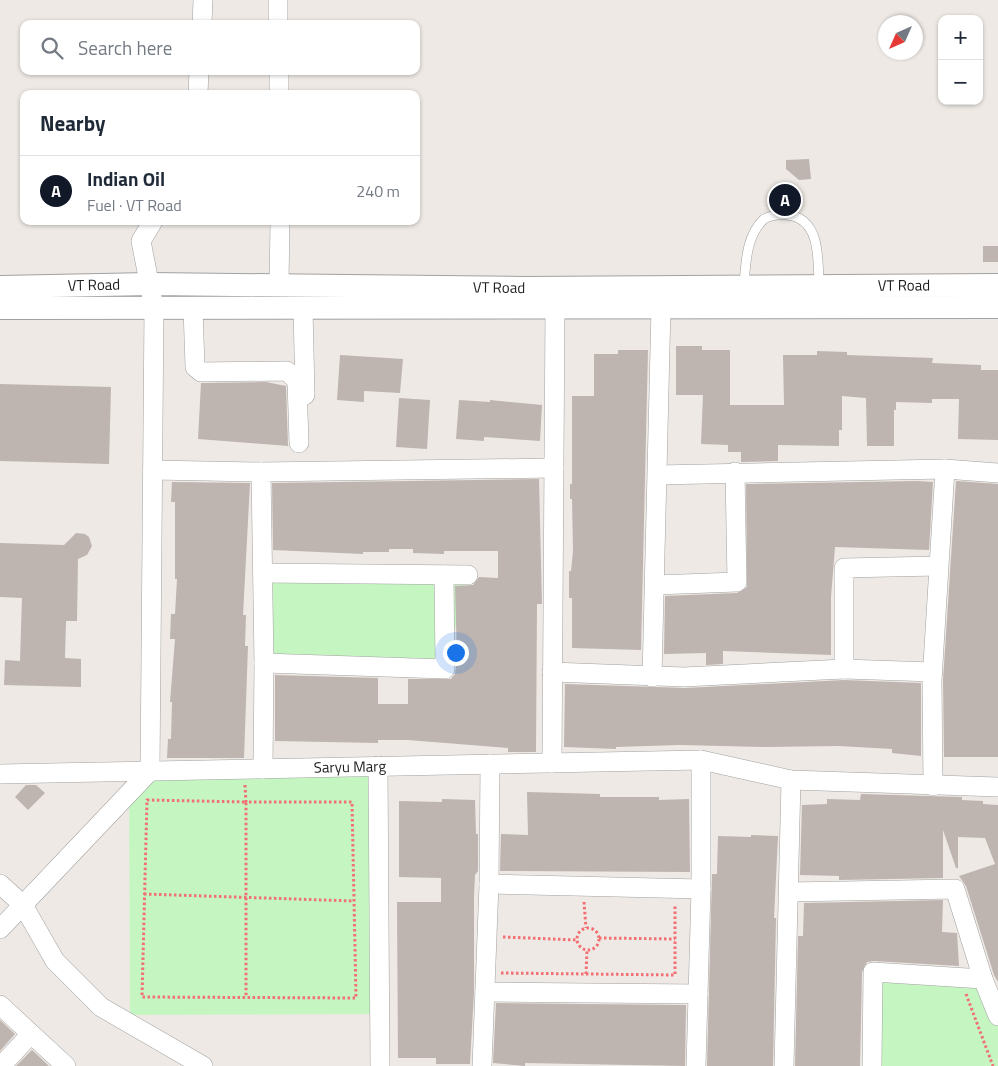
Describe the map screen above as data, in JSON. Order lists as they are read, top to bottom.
{
  "streets": {
    "street": ["VT Road", "Saryu Marg"]
  },
  "north": "bottom left",
  "page": {
    "map_buttons": ["+", "−"],
    "search": "Search here",
    "heading": "Nearby",
    "list": [
      {
        "mark": "A",
        "name": "Indian Oil",
        "note": "Fuel · VT Road",
        "value": "240 m"
      }
    ],
    "pins": "A"
  }
}
